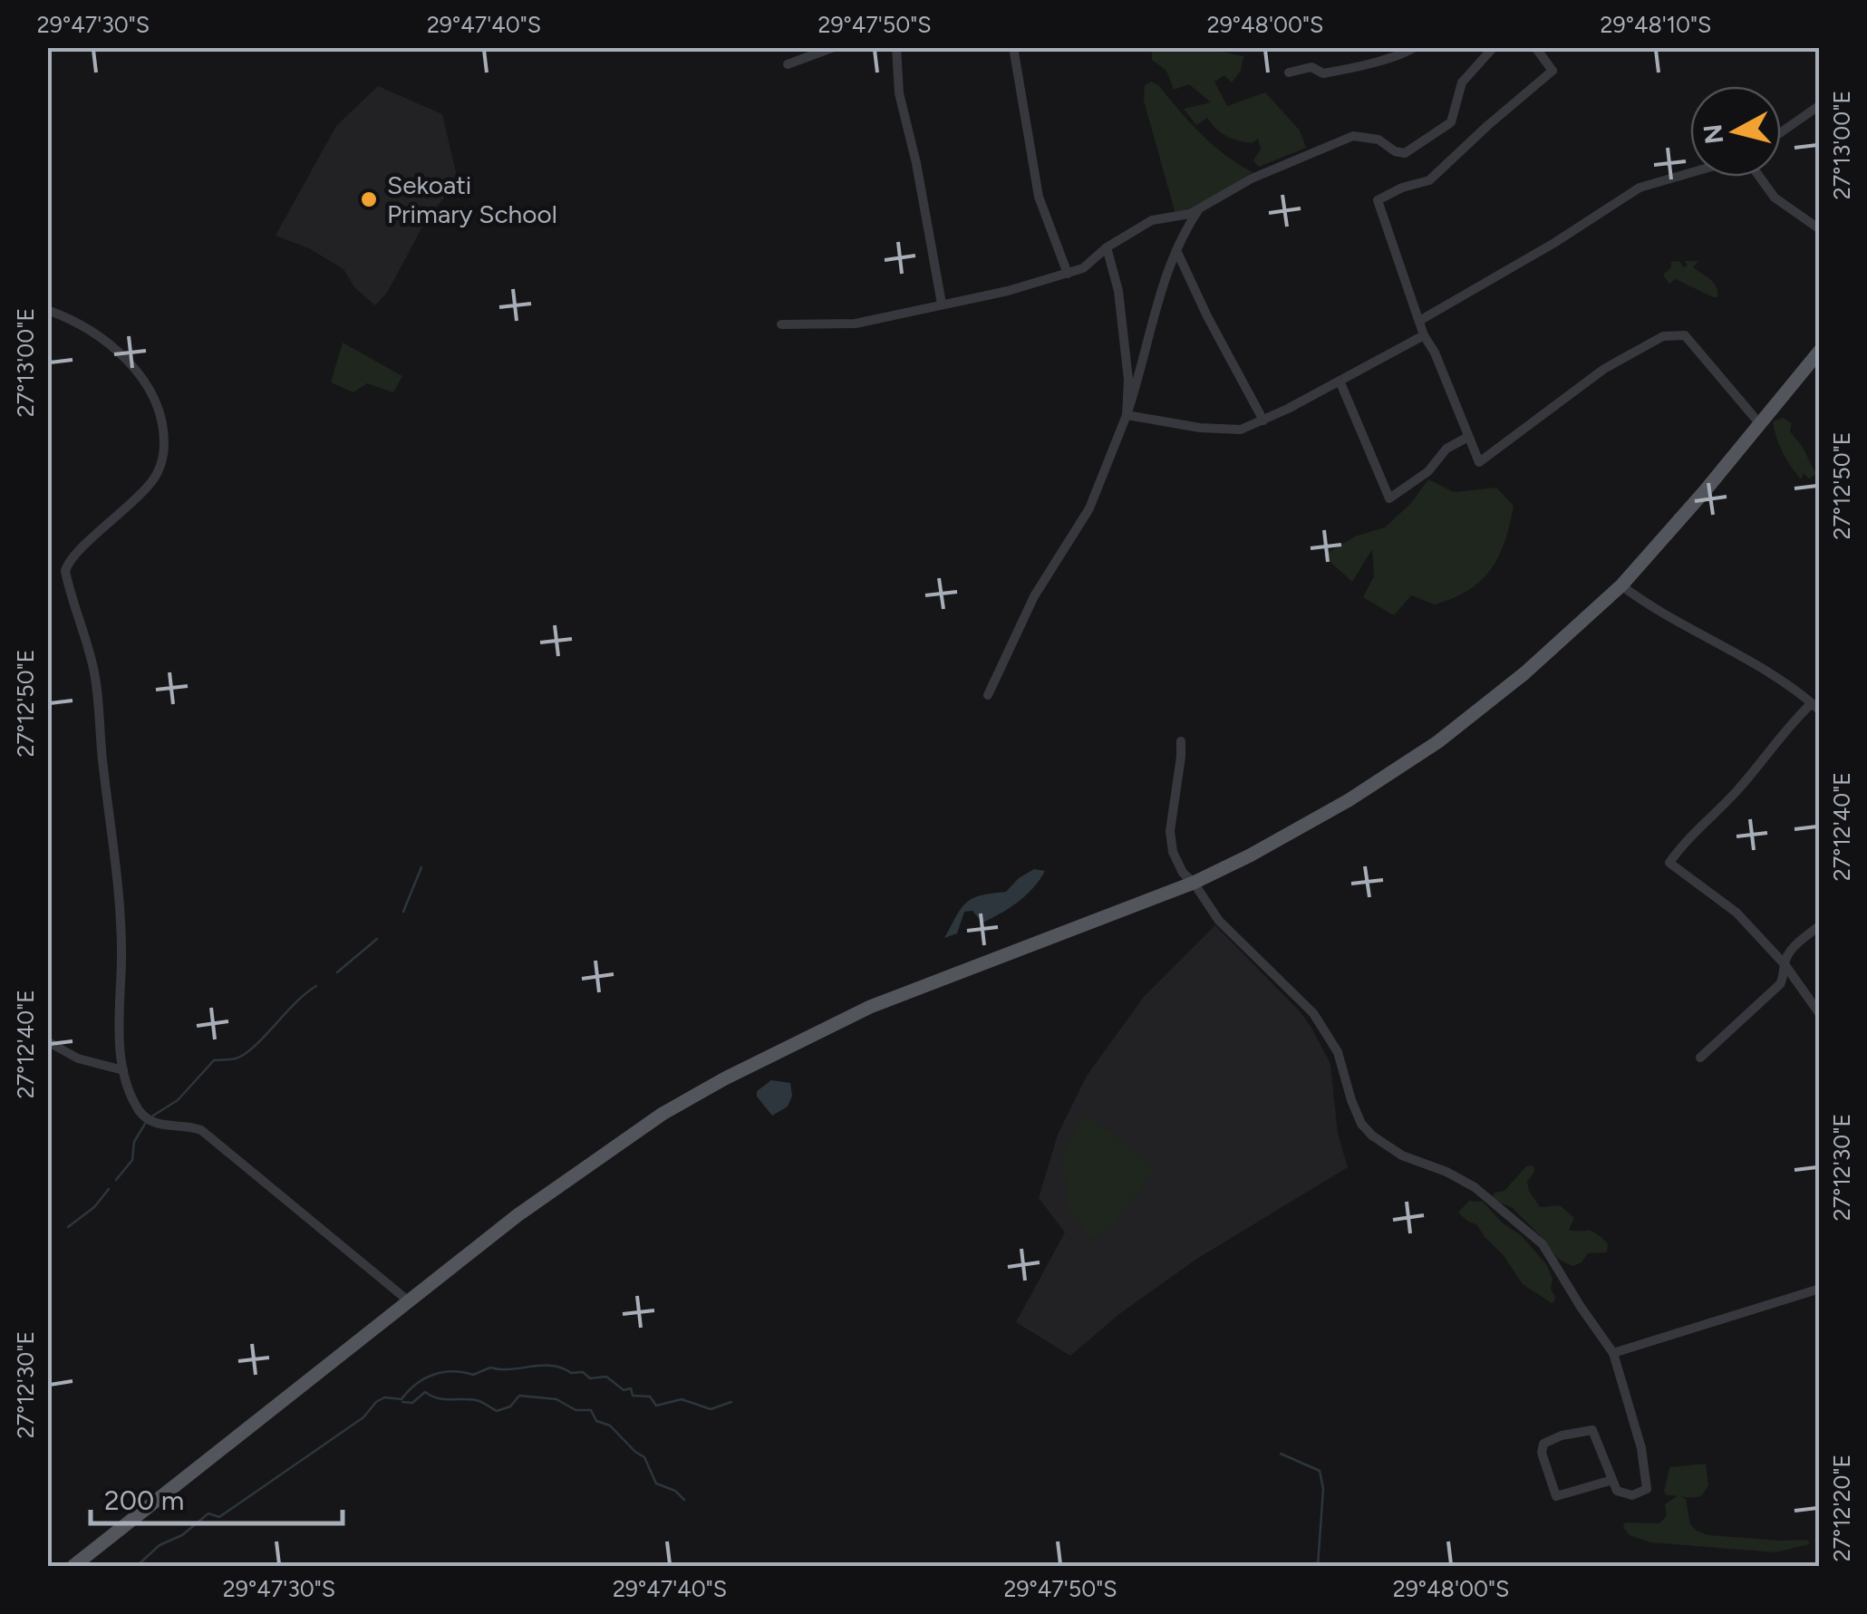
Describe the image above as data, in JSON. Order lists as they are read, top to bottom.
{
  "places": ["Sekoati Primary School"],
  "scale_bar": "200 m",
  "north": "left",
  "coordinates": [
    "29°47'30\"S",
    "29°47'40\"S",
    "29°47'50\"S",
    "29°48'00\"S",
    "29°48'10\"S",
    "27°13'00\"E",
    "27°12'50\"E",
    "27°12'40\"E",
    "27°12'30\"E",
    "27°12'20\"E"
  ]
}
